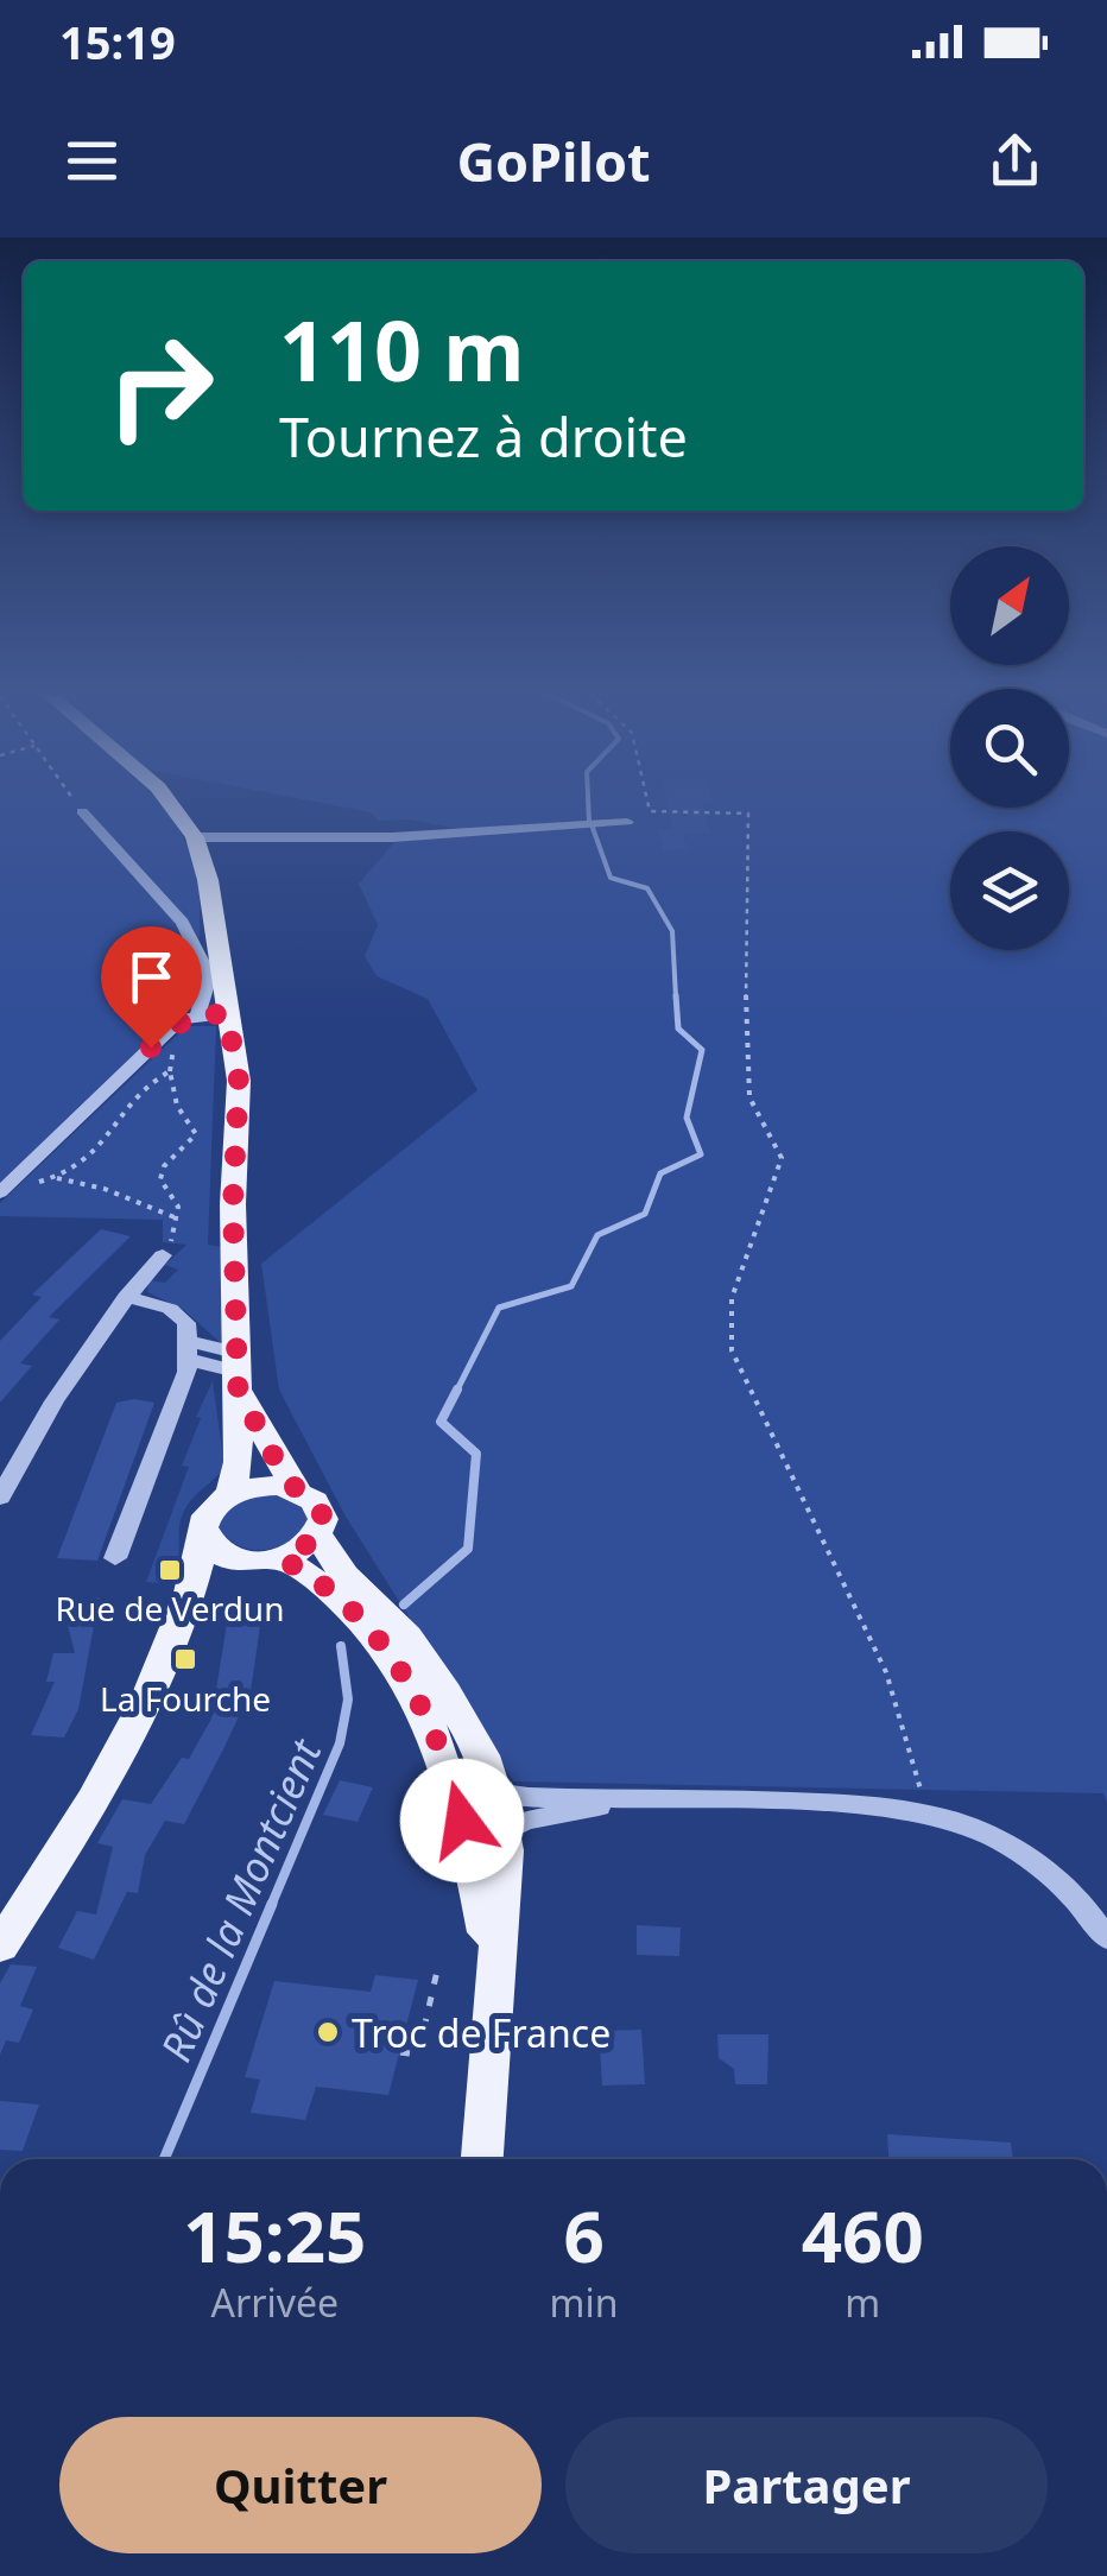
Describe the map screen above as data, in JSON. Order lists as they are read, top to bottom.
{
  "water": ["Rû de la Montcient"],
  "places": {
    "transit": ["Rue de Verdun", "La Fourche"],
    "other": ["Troc de France"]
  },
  "north": "top right",
  "page": {
    "status": "15:19",
    "header": "GoPilot",
    "turn": ["110 m", "Tournez à droite"],
    "eta": [
      "15:25",
      "Arrivée",
      "6",
      "min",
      "460",
      "m"
    ],
    "buttons": ["Quitter", "Partager"]
  }
}
